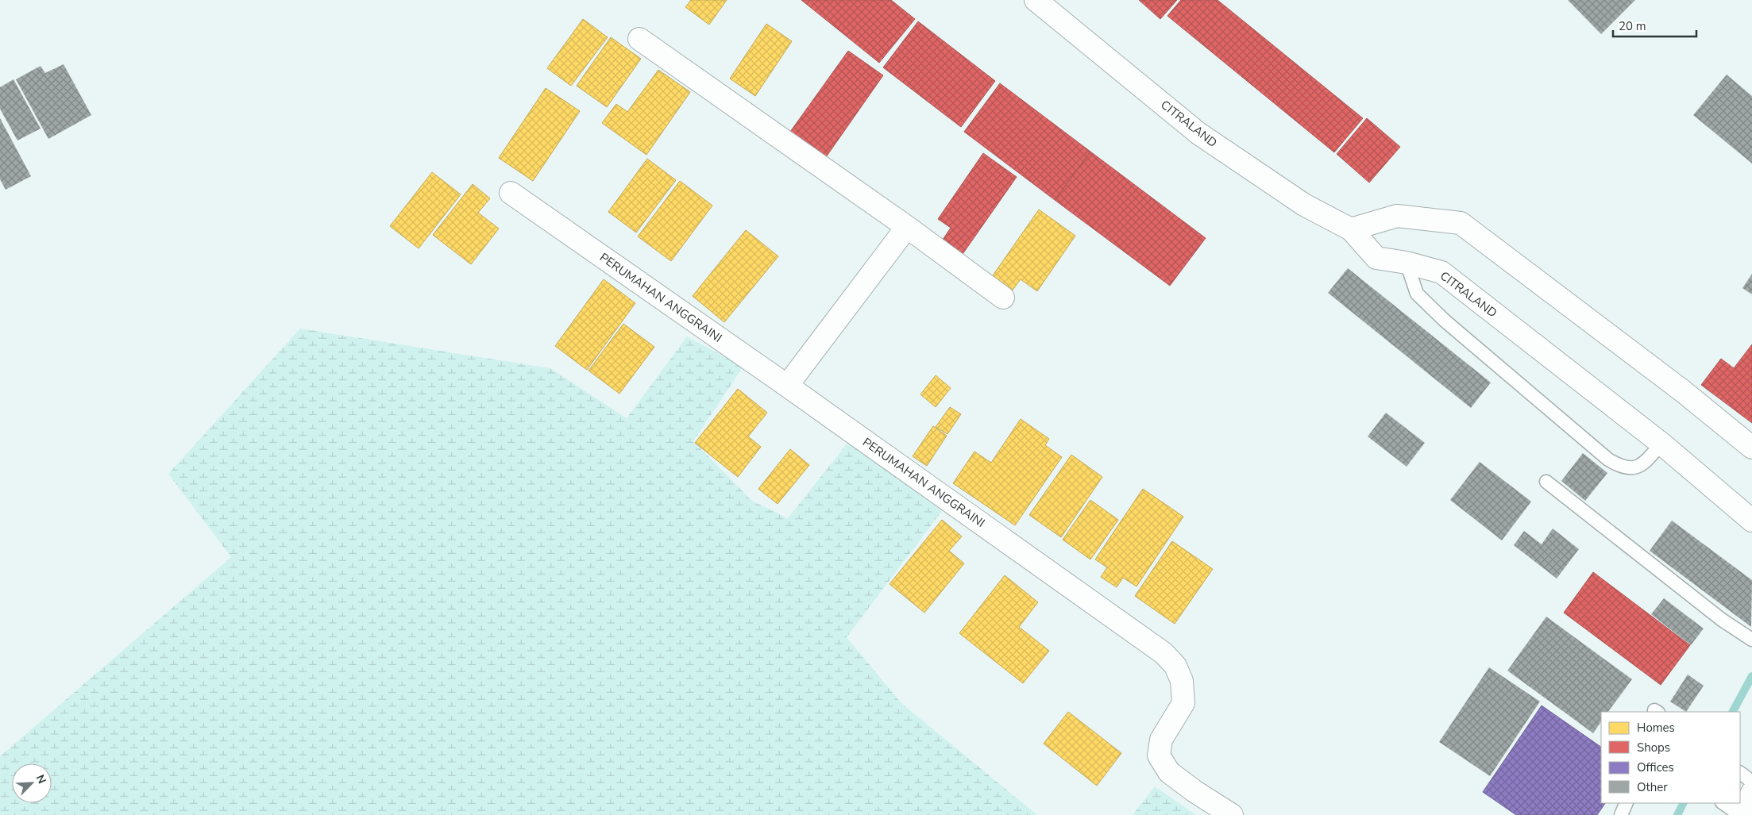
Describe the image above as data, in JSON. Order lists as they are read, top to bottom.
{
  "streets": {
    "main road": ["CITRALAND", "PERUMAHAN ANGGRAINI"]
  },
  "legend": [
    "Homes",
    "Shops",
    "Offices",
    "Other"
  ],
  "scale_bar": "20 m",
  "north": "top right"
}
